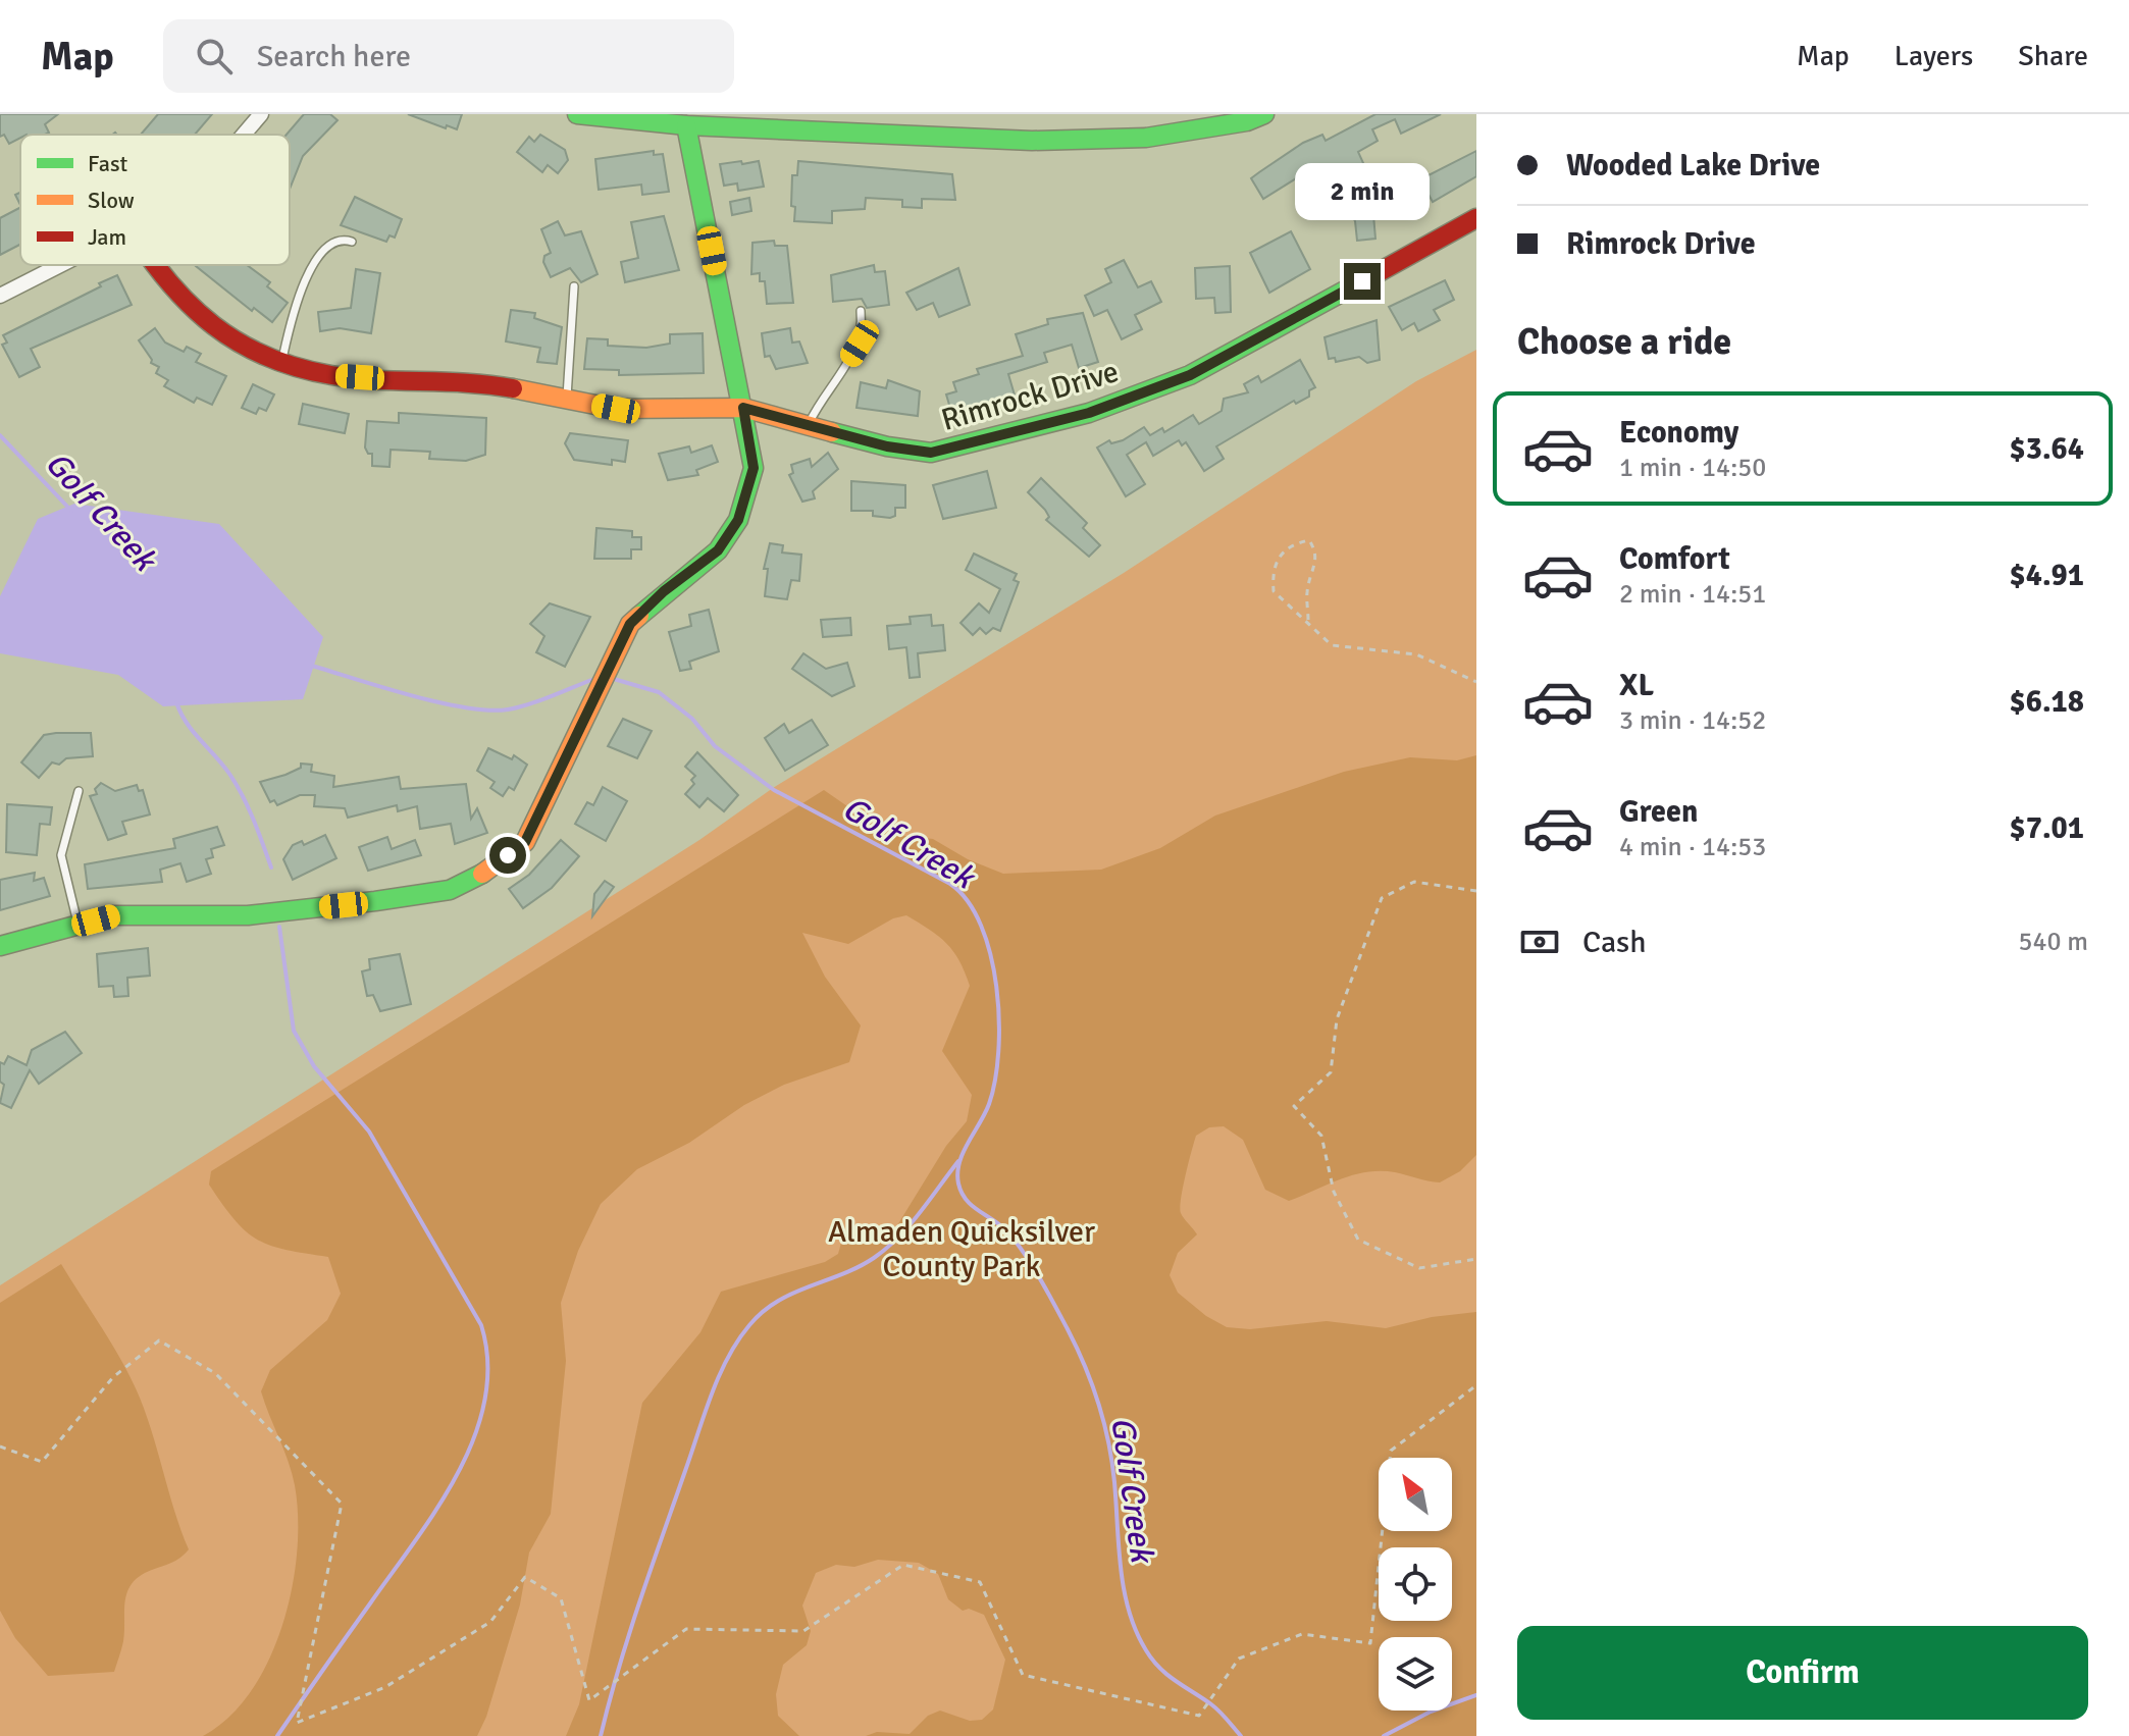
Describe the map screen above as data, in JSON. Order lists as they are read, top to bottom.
{
  "streets": {
    "street": ["Rimrock Drive"]
  },
  "water": ["Golf Creek"],
  "parks": ["Almaden Quicksilver County Park"],
  "legend": ["Fast", "Slow", "Jam"],
  "north": "top left",
  "page": {
    "header": "Map",
    "search": "Search here",
    "nav": ["Map", "Layers", "Share"],
    "banner": ["Wooded Lake Drive", "Rimrock Drive"],
    "bubble": "2 min",
    "heading": "Choose a ride",
    "list": [
      {
        "name": "Economy",
        "note": "1 min · 14:50",
        "value": "$3.64"
      },
      {
        "name": "Comfort",
        "note": "2 min · 14:51",
        "value": "$4.91"
      },
      {
        "name": "XL",
        "note": "3 min · 14:52",
        "value": "$6.18"
      },
      {
        "name": "Green",
        "note": "4 min · 14:53",
        "value": "$7.01"
      }
    ],
    "pay": ["Cash", "540 m"],
    "buttons": "Confirm"
  }
}
